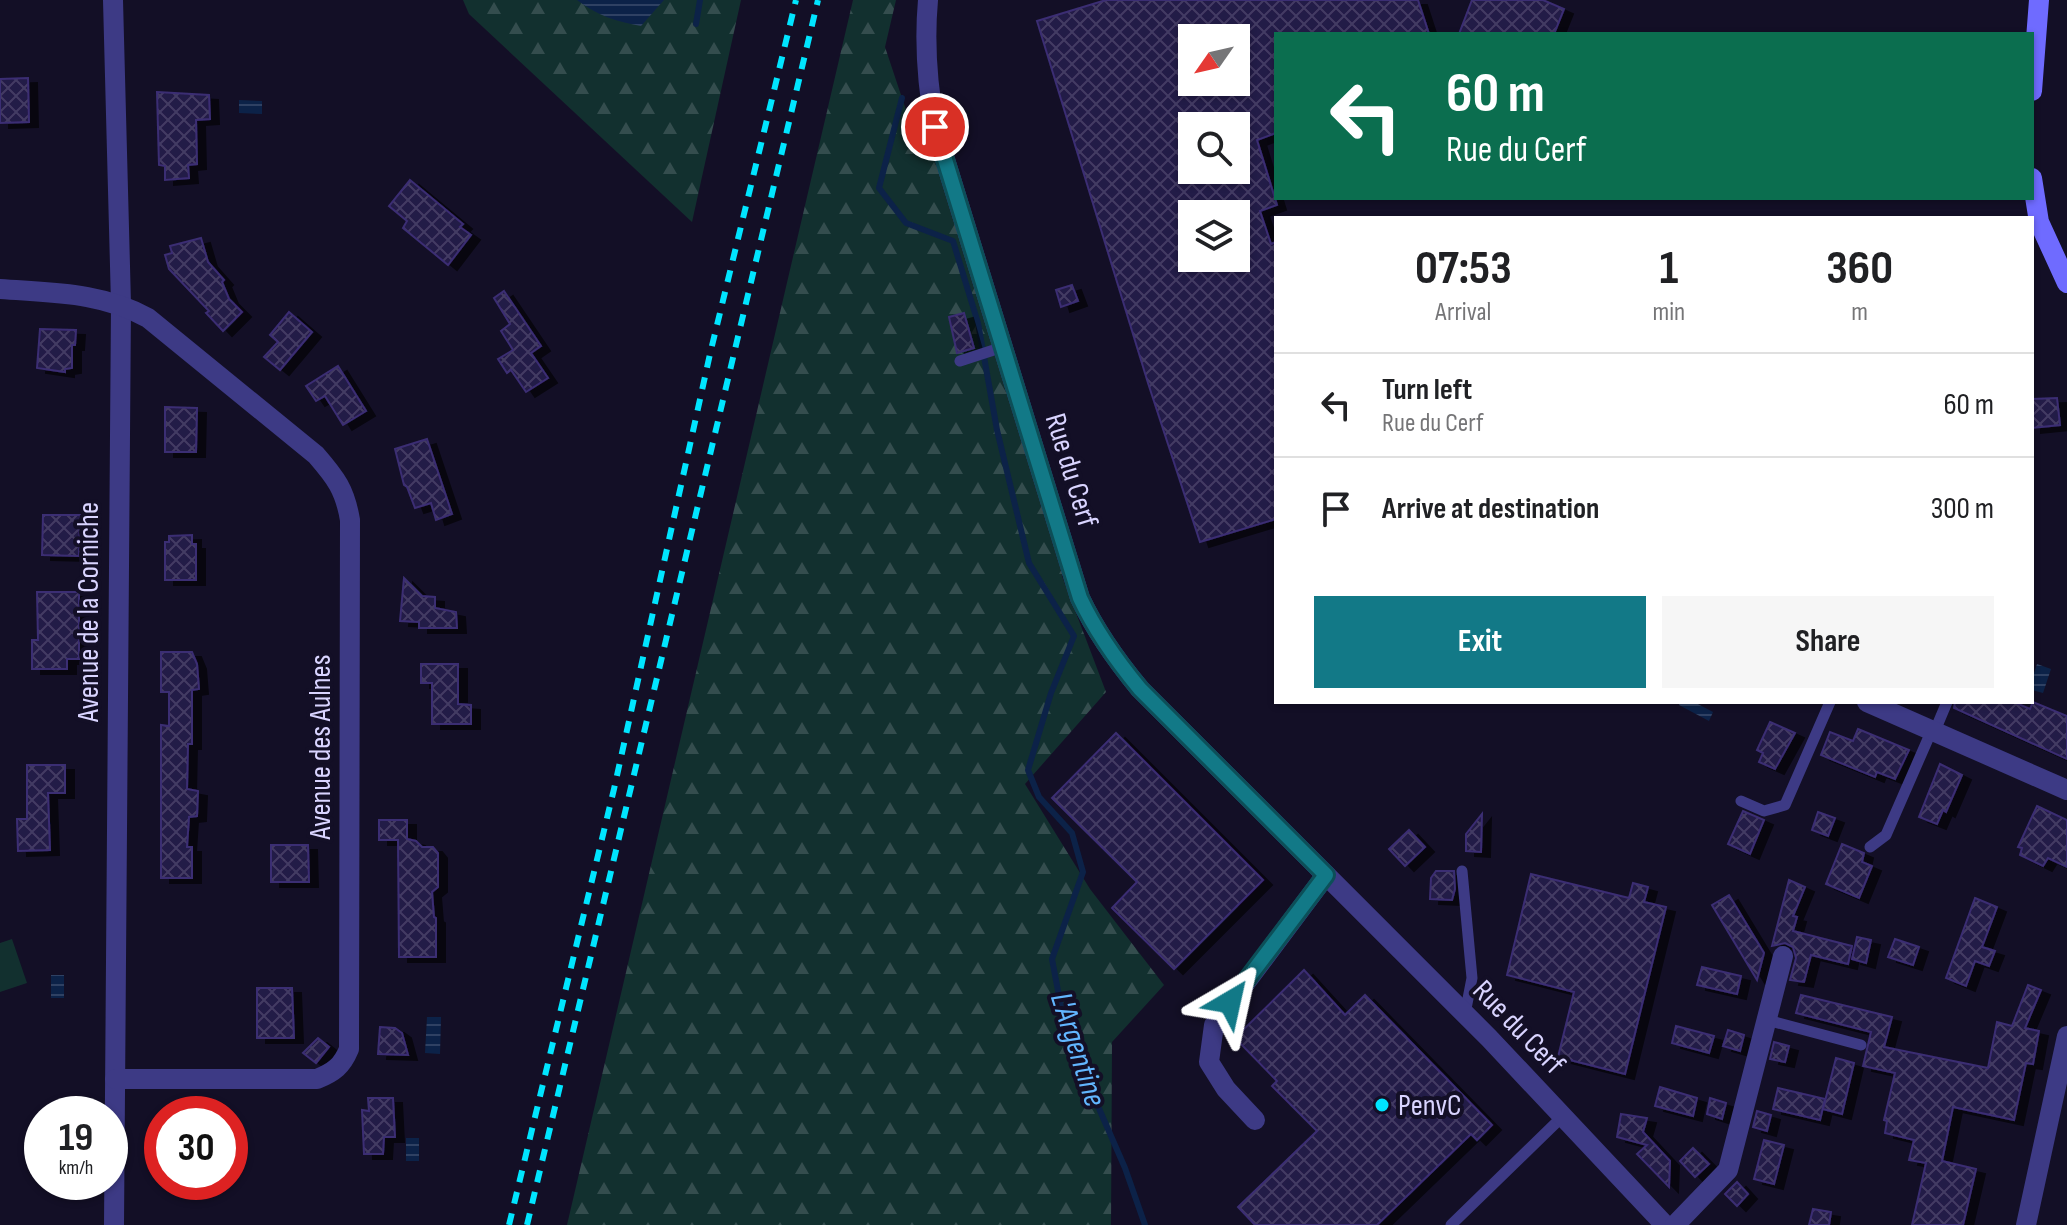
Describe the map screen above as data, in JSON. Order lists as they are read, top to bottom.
{
  "streets": {
    "street": ["Rue du Cerf", "Avenue de la Corniche", "Avenue des Aulnes"]
  },
  "crossings": [
    ["Avenue de la Corniche", "Avenue des Aulnes"]
  ],
  "water": ["L'Argentine"],
  "places": ["PenvC"],
  "north": "bottom left",
  "page": {
    "turn": ["60 m", "Rue du Cerf"],
    "eta": [
      "07:53",
      "Arrival",
      "1",
      "min",
      "360",
      "m"
    ],
    "list": [
      {
        "name": "Turn left",
        "note": "Rue du Cerf",
        "value": "60 m"
      },
      {
        "name": "Arrive at destination",
        "value": "300 m"
      }
    ],
    "buttons": ["Exit", "Share"],
    "speed": "19 km/h",
    "limit": "30"
  }
}
